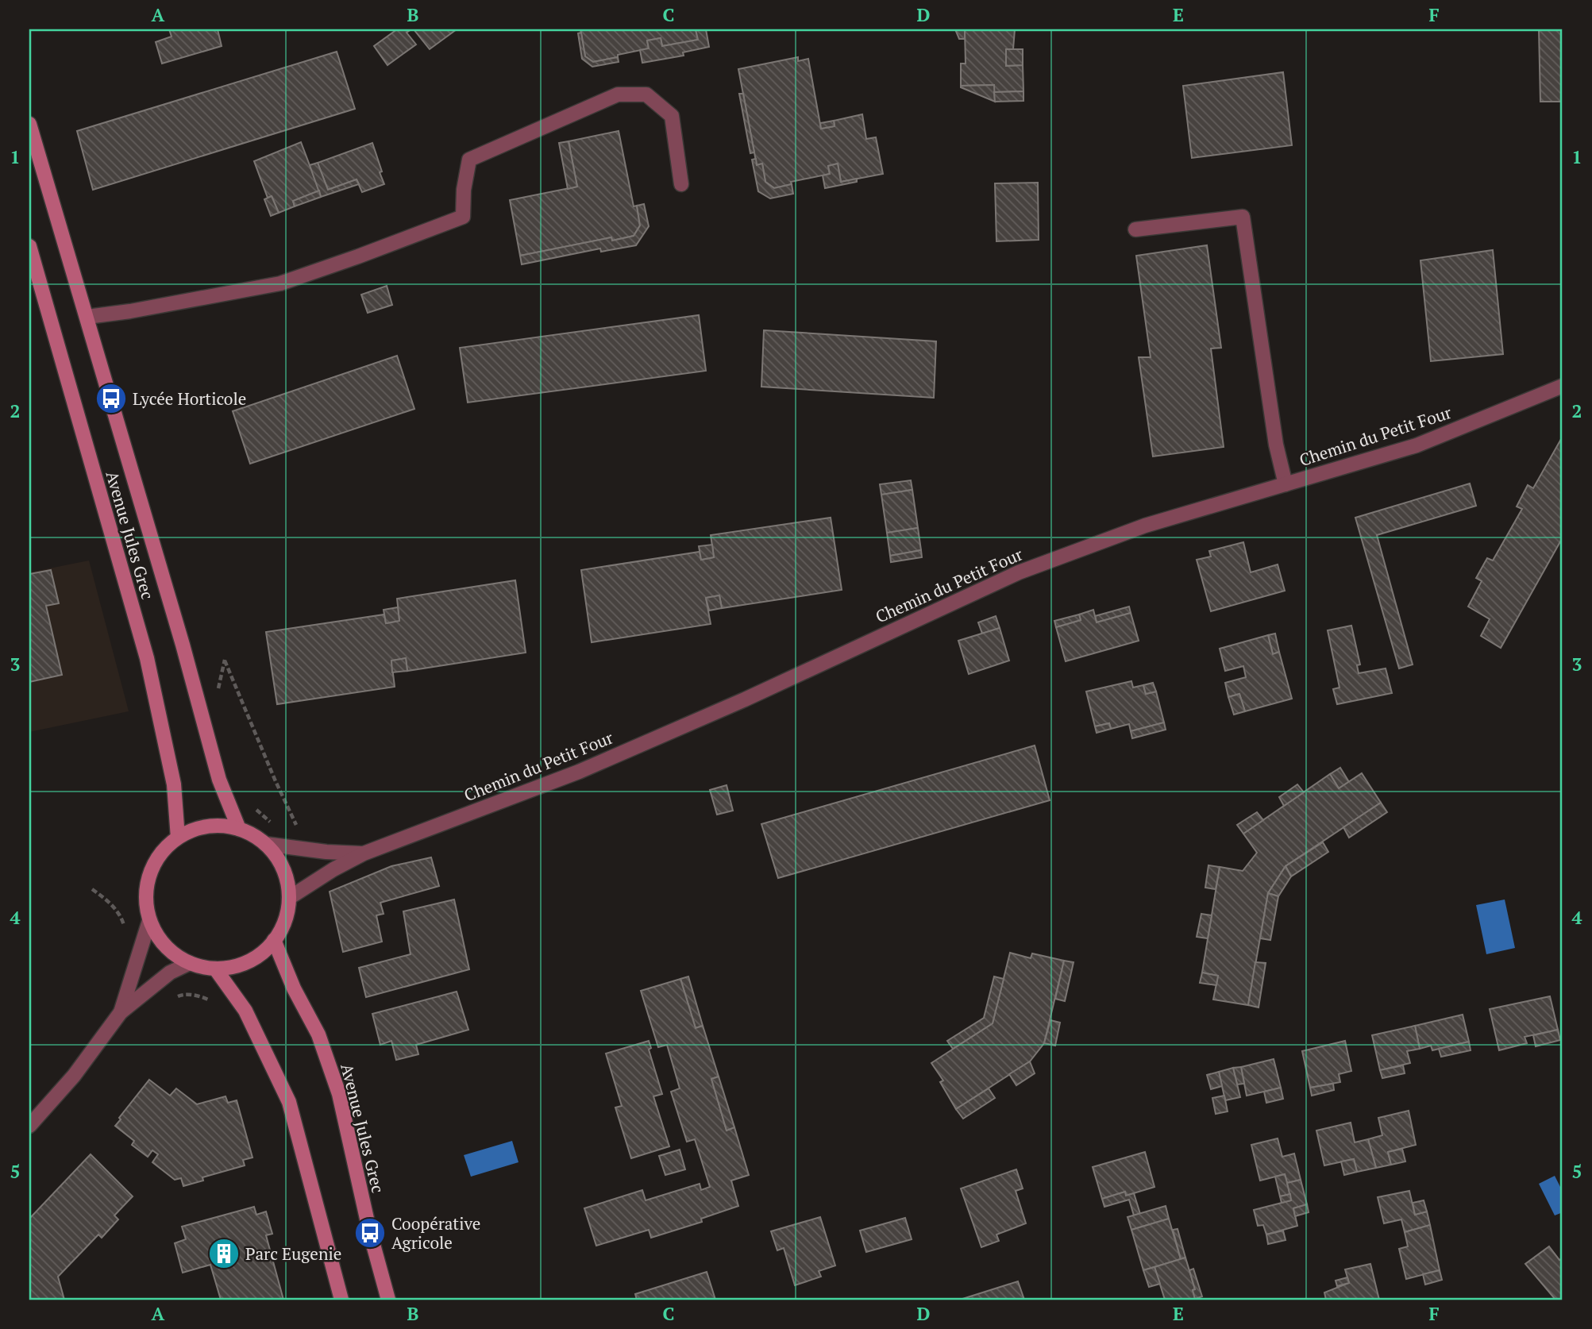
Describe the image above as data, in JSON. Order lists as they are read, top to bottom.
{
  "streets": {
    "street": ["Chemin du Petit Four", "Avenue Jules Grec"]
  },
  "crossings": [
    ["Chemin du Petit Four", "Avenue Jules Grec"]
  ],
  "places": {
    "bus stop": ["Lycée Horticole", "Coopérative Agricole"],
    "building": ["Parc Eugenie"]
  },
  "grid": {
    "columns": [
      "A",
      "B",
      "C",
      "D",
      "E",
      "F"
    ],
    "rows": [
      "1",
      "2",
      "3",
      "4",
      "5"
    ]
  }
}
